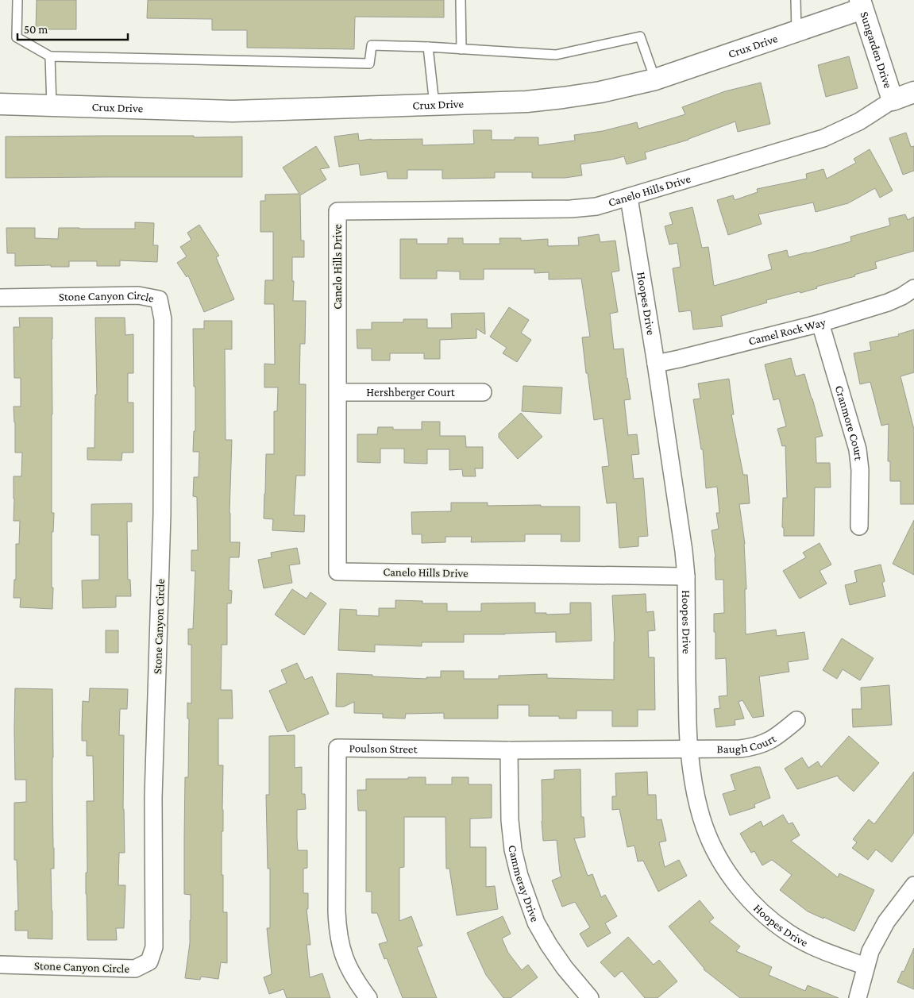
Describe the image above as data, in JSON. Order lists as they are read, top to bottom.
{
  "streets": {
    "street": [
      "Crux Drive",
      "Sungarden Drive",
      "Canelo Hills Drive",
      "Stone Canyon Circle",
      "Hoopes Drive",
      "Camel Rock Way",
      "Hershberger Court",
      "Cranmore Court",
      "Baugh Court",
      "Poulson Street",
      "Cammeray Drive"
    ]
  },
  "crossings": [
    ["Crux Drive", "Sungarden Drive"],
    ["Sungarden Drive", "Canelo Hills Drive"],
    ["Canelo Hills Drive", "Hoopes Drive"],
    ["Canelo Hills Drive", "Hershberger Court"],
    ["Hoopes Drive", "Camel Rock Way"],
    ["Hoopes Drive", "Baugh Court"],
    ["Hoopes Drive", "Poulson Street"],
    ["Camel Rock Way", "Cranmore Court"],
    ["Baugh Court", "Poulson Street"],
    ["Poulson Street", "Cammeray Drive"]
  ],
  "scale_bar": "50 m"
}
